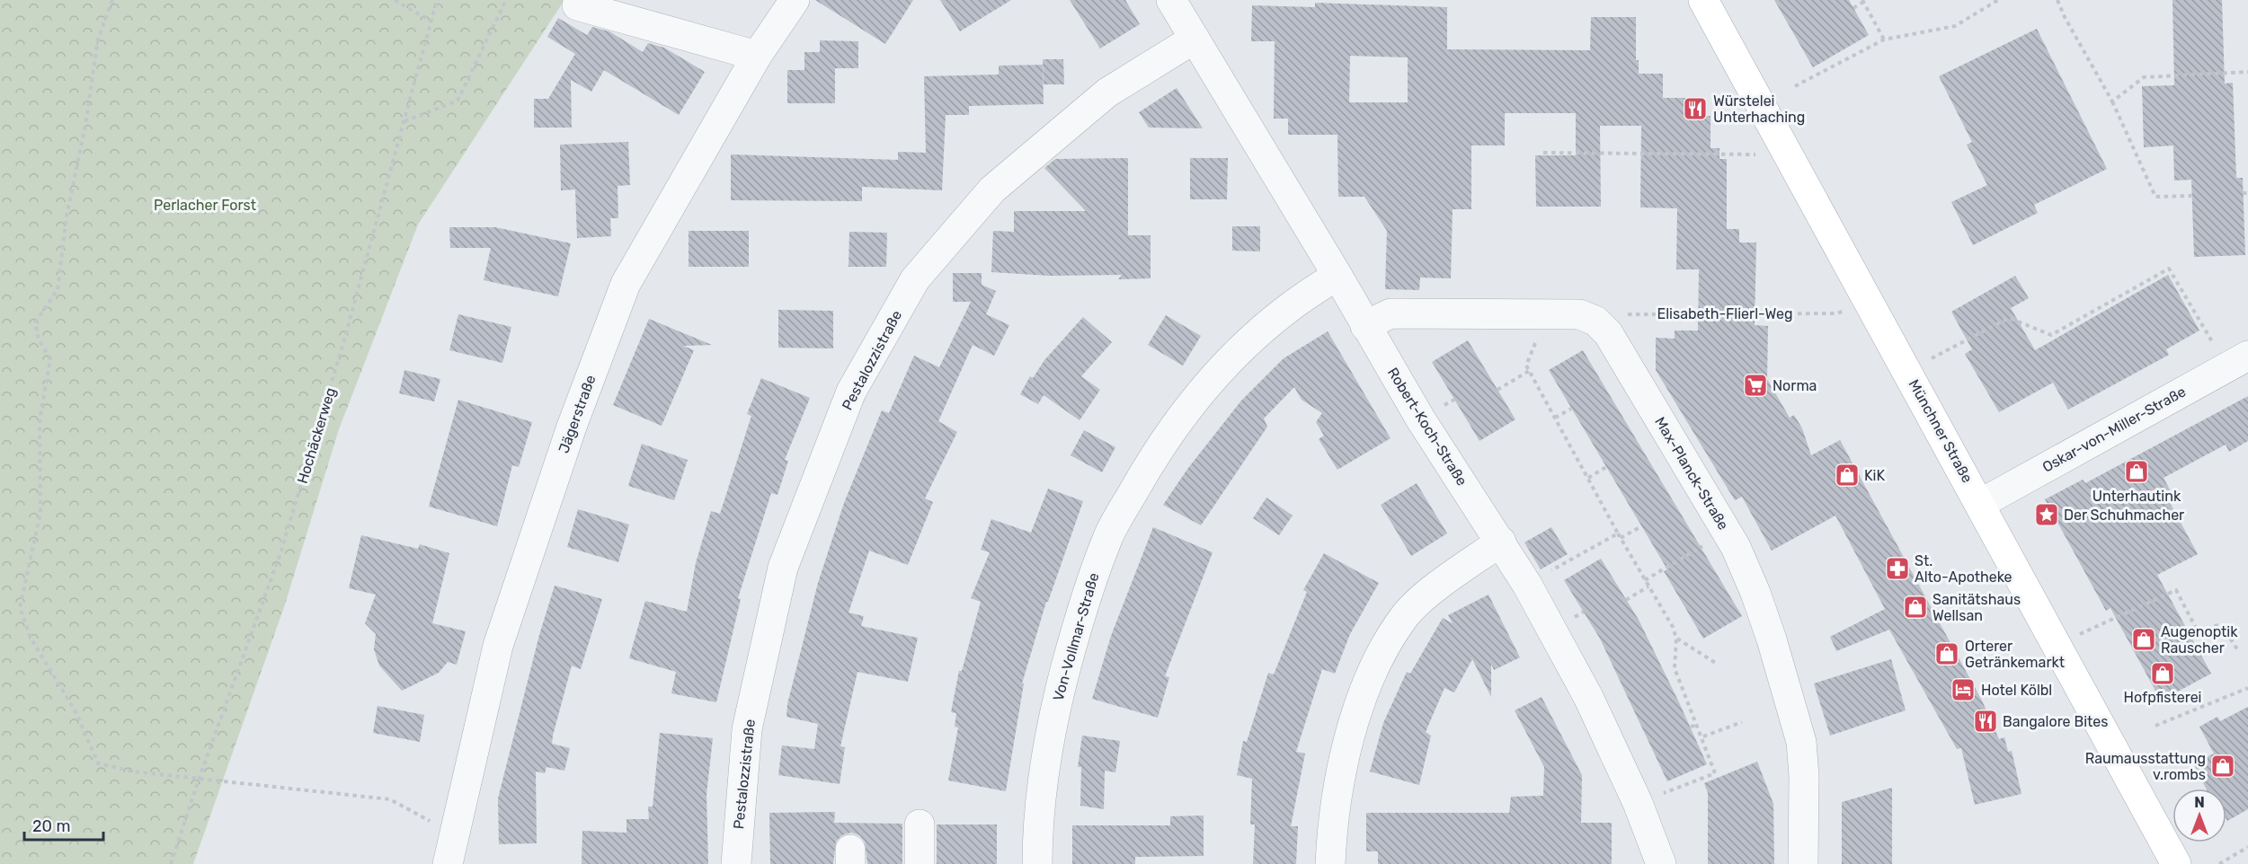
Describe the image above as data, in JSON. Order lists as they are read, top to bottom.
{
  "streets": {
    "main road": ["Münchner Straße"],
    "street": [
      "Pestalozzistraße",
      "Jägerstraße",
      "Robert-Koch-Straße",
      "Oskar-von-Miller-Straße",
      "Max-Planck-Straße",
      "Von-Vollmar-Straße"
    ],
    "path": ["Elisabeth-Flierl-Weg", "Hochäckerweg"]
  },
  "crossings": [
    ["Elisabeth-Flierl-Weg", "Münchner Straße"],
    ["Pestalozzistraße", "Robert-Koch-Straße"],
    ["Robert-Koch-Straße", "Max-Planck-Straße"],
    ["Robert-Koch-Straße", "Von-Vollmar-Straße"],
    ["Oskar-von-Miller-Straße", "Münchner Straße"]
  ],
  "parks": ["Perlacher Forst"],
  "places": {
    "restaurant": ["Würstelei Unterhaching", "Bangalore Bites"],
    "supermarket": ["Norma"],
    "shop": [
      "Unterhautink",
      "KiK",
      "Sanitätshaus Wellsan",
      "Augenoptik Rauscher",
      "Orterer Getränkemarkt",
      "Hofpfisterei",
      "Raumausstattung v.rombs"
    ],
    "place": ["Der Schuhmacher"],
    "pharmacy": ["St. Alto-Apotheke"],
    "hotel": ["Hotel Kölbl"]
  },
  "scale_bar": "20 m",
  "north": "top"
}
